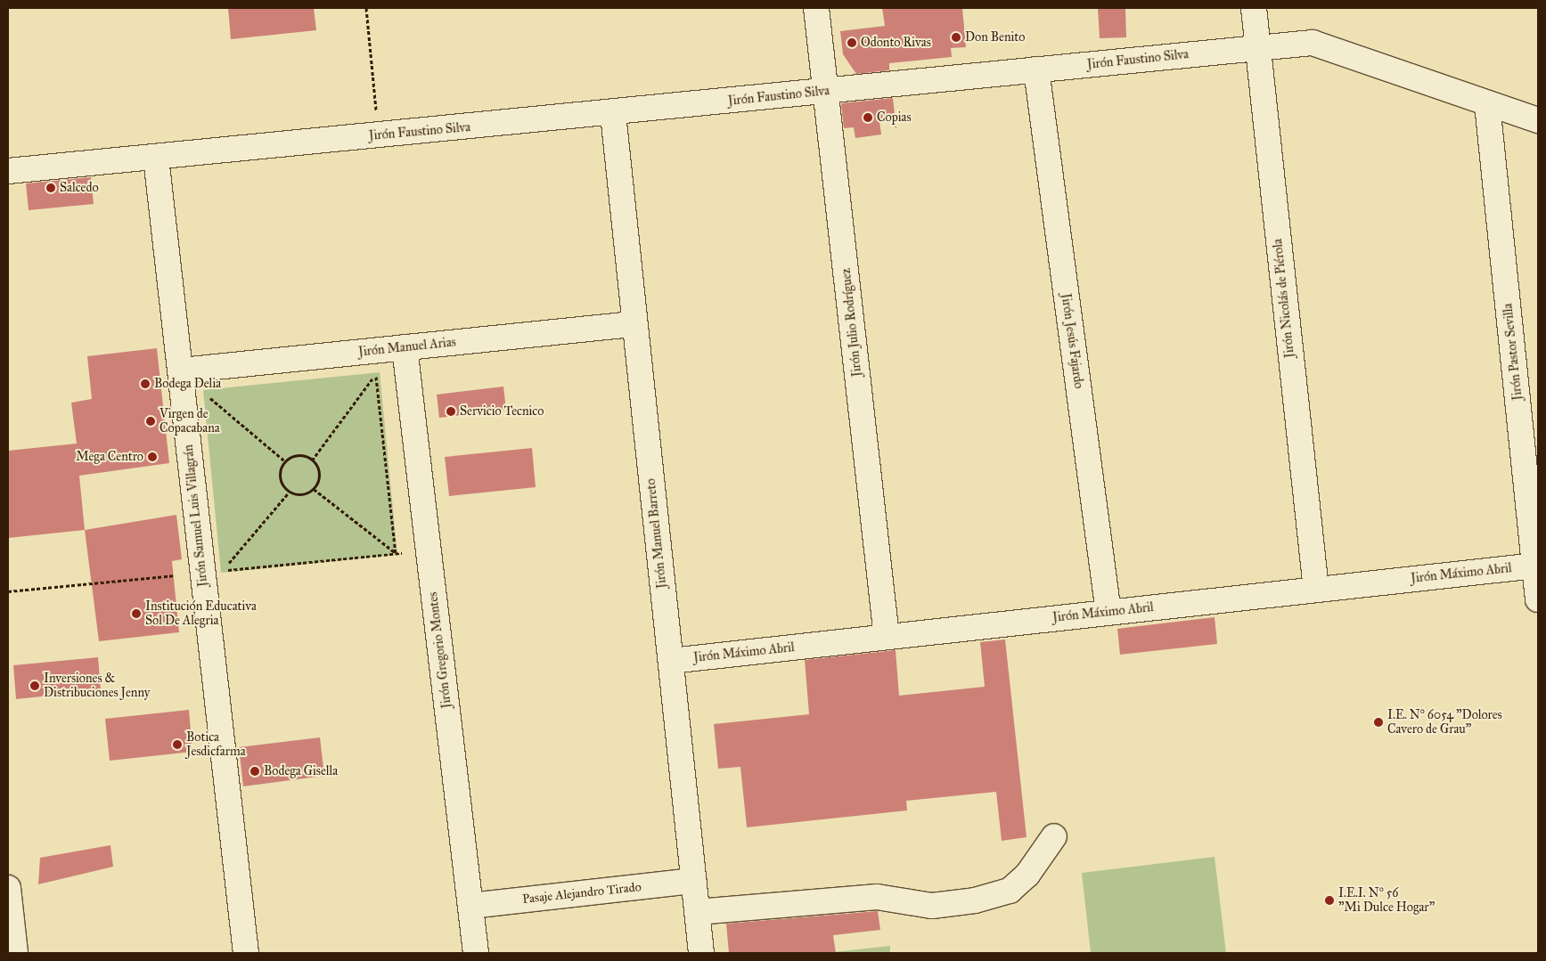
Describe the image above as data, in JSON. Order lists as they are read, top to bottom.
{
  "streets": {
    "street": [
      "Jirón Faustino Silva",
      "Jirón Nicolás de Piérola",
      "Jirón Julio Rodríguez",
      "Jirón Jesús Fajardo",
      "Jirón Manuel Arias",
      "Jirón Pastor Sevilla",
      "Jirón Samuel Luis Villagrán",
      "Jirón Manuel Barreto",
      "Jirón Máximo Abril",
      "Jirón Gregorio Montes",
      "Pasaje Alejandro Tirado"
    ]
  },
  "crossings": [
    ["Jirón Faustino Silva", "Jirón Nicolás de Piérola"],
    ["Jirón Faustino Silva", "Jirón Julio Rodríguez"],
    ["Jirón Faustino Silva", "Jirón Jesús Fajardo"],
    ["Jirón Faustino Silva", "Jirón Pastor Sevilla"],
    ["Jirón Faustino Silva", "Jirón Samuel Luis Villagrán"],
    ["Jirón Faustino Silva", "Jirón Manuel Barreto"],
    ["Jirón Nicolás de Piérola", "Jirón Máximo Abril"],
    ["Jirón Julio Rodríguez", "Jirón Máximo Abril"],
    ["Jirón Jesús Fajardo", "Jirón Máximo Abril"],
    ["Jirón Manuel Arias", "Jirón Samuel Luis Villagrán"],
    ["Jirón Manuel Arias", "Jirón Manuel Barreto"],
    ["Jirón Manuel Arias", "Jirón Gregorio Montes"],
    ["Jirón Pastor Sevilla", "Jirón Máximo Abril"],
    ["Jirón Manuel Barreto", "Jirón Máximo Abril"],
    ["Jirón Manuel Barreto", "Pasaje Alejandro Tirado"],
    ["Jirón Gregorio Montes", "Pasaje Alejandro Tirado"]
  ],
  "places": [
    "Don Benito",
    "Odonto Rivas",
    "Copias",
    "Salcedo",
    "Bodega Delia",
    "Servicio Tecnico",
    "Virgen de Copacabana",
    "Mega Centro",
    "Institución Educativa Sol De Alegria",
    "Inversiones & Distribuciones Jenny",
    "I.E. N° 6054 \"Dolores Cavero de Grau\"",
    "Botica Jesdicfarma",
    "Bodega Gisella",
    "I.E.I. N° 56 \"Mi Dulce Hogar\""
  ]
}
